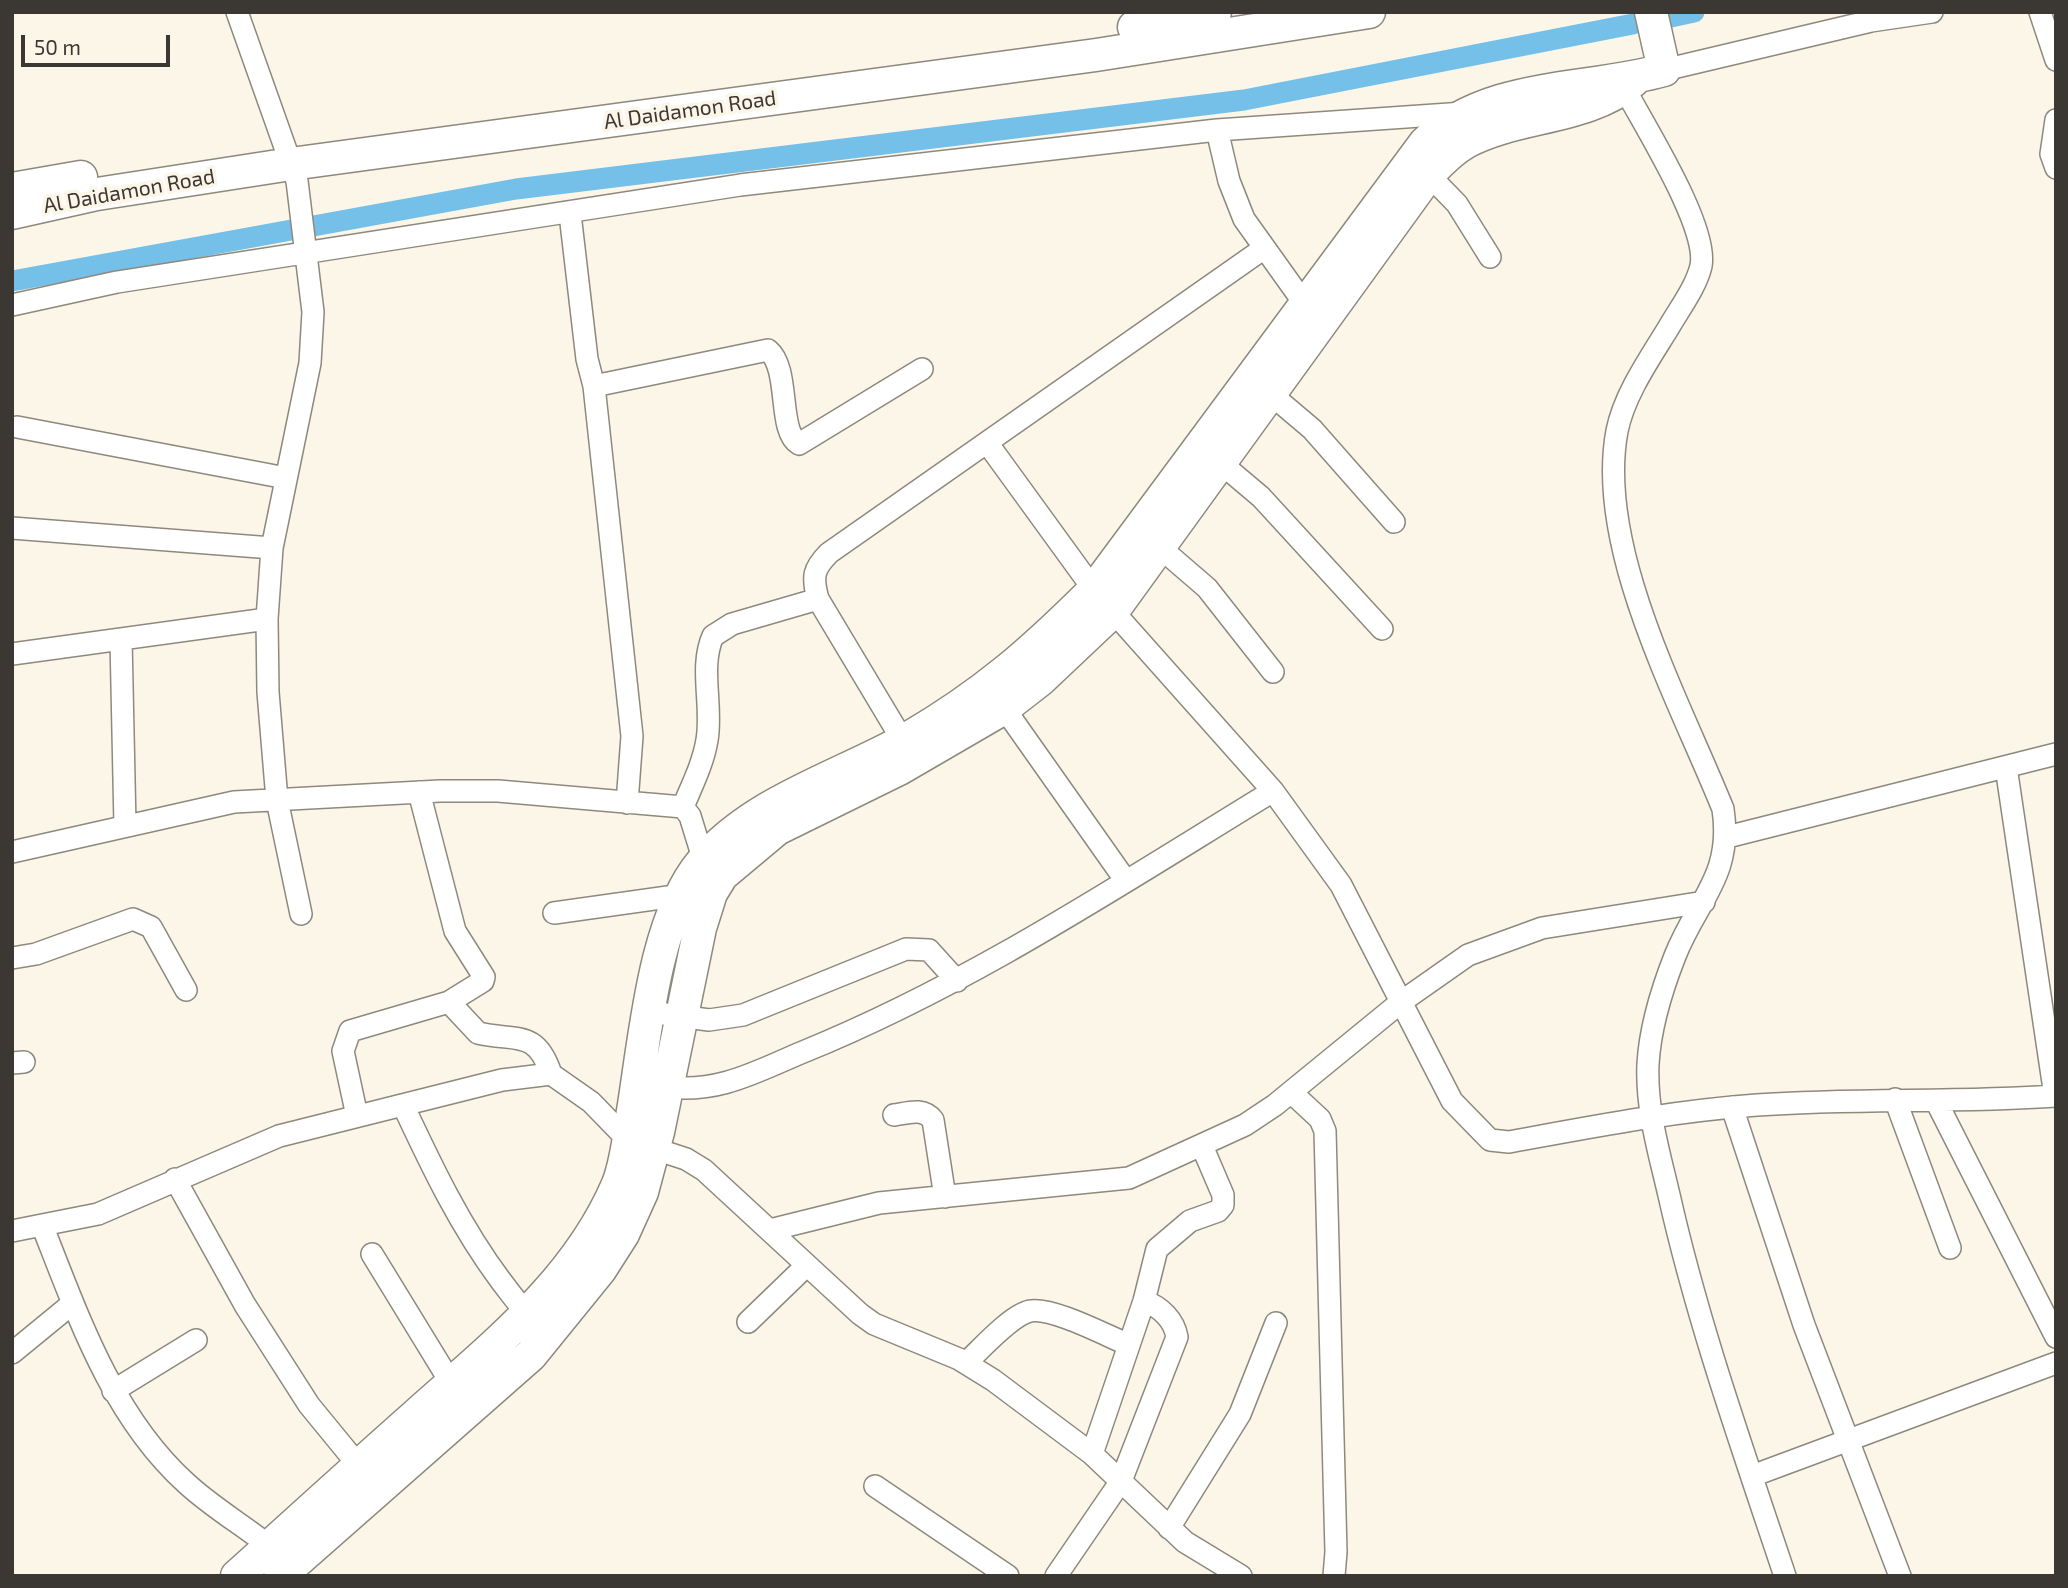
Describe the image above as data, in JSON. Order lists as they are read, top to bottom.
{
  "streets": {
    "street": ["Al Daidamon Road"]
  },
  "scale_bar": "50 m"
}
